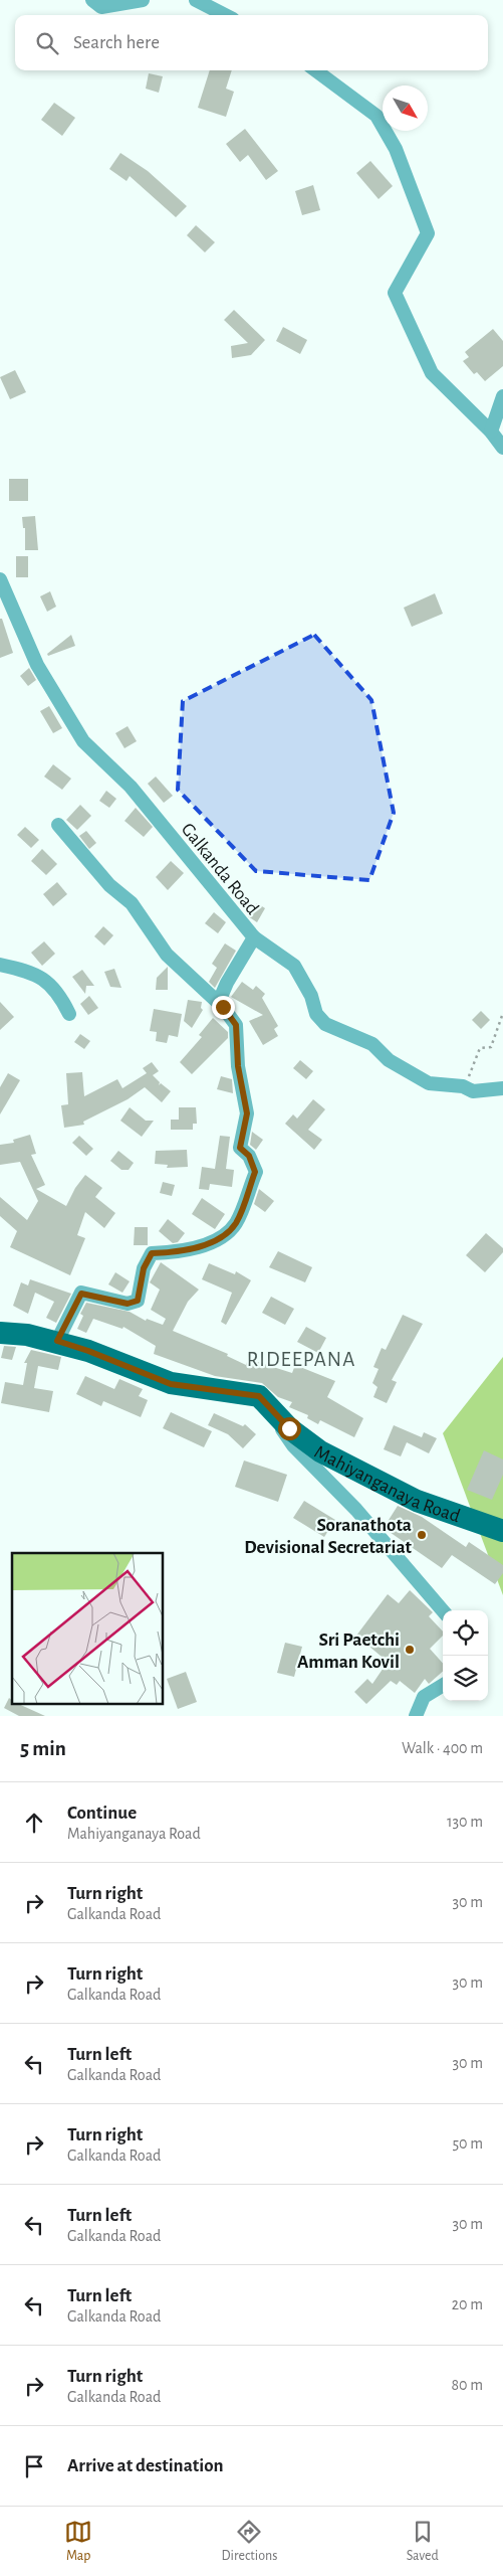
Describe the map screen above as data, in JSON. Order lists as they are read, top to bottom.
{
  "streets": {
    "main road": ["Mahiyanganaya Road"],
    "street": ["Galkanda Road"]
  },
  "districts": ["RIDEEPANA"],
  "places": ["Soranathota Devisional Secretariat", "Sri Paetchi Amman Kovil"],
  "north": "bottom right",
  "page": {
    "search": "Search here",
    "heading": ["5 min", "Walk · 400 m"],
    "list": [
      ["Continue", "Mahiyanganaya Road", "130 m"],
      ["Turn right", "Galkanda Road", "30 m"],
      ["Turn right", "Galkanda Road", "30 m"],
      ["Turn left", "Galkanda Road", "30 m"],
      ["Turn right", "Galkanda Road", "50 m"],
      ["Turn left", "Galkanda Road", "30 m"],
      ["Turn left", "Galkanda Road", "20 m"],
      ["Turn right", "Galkanda Road", "80 m"],
      "Arrive at destination"
    ],
    "nav": ["Map", "Directions", "Saved"]
  }
}
